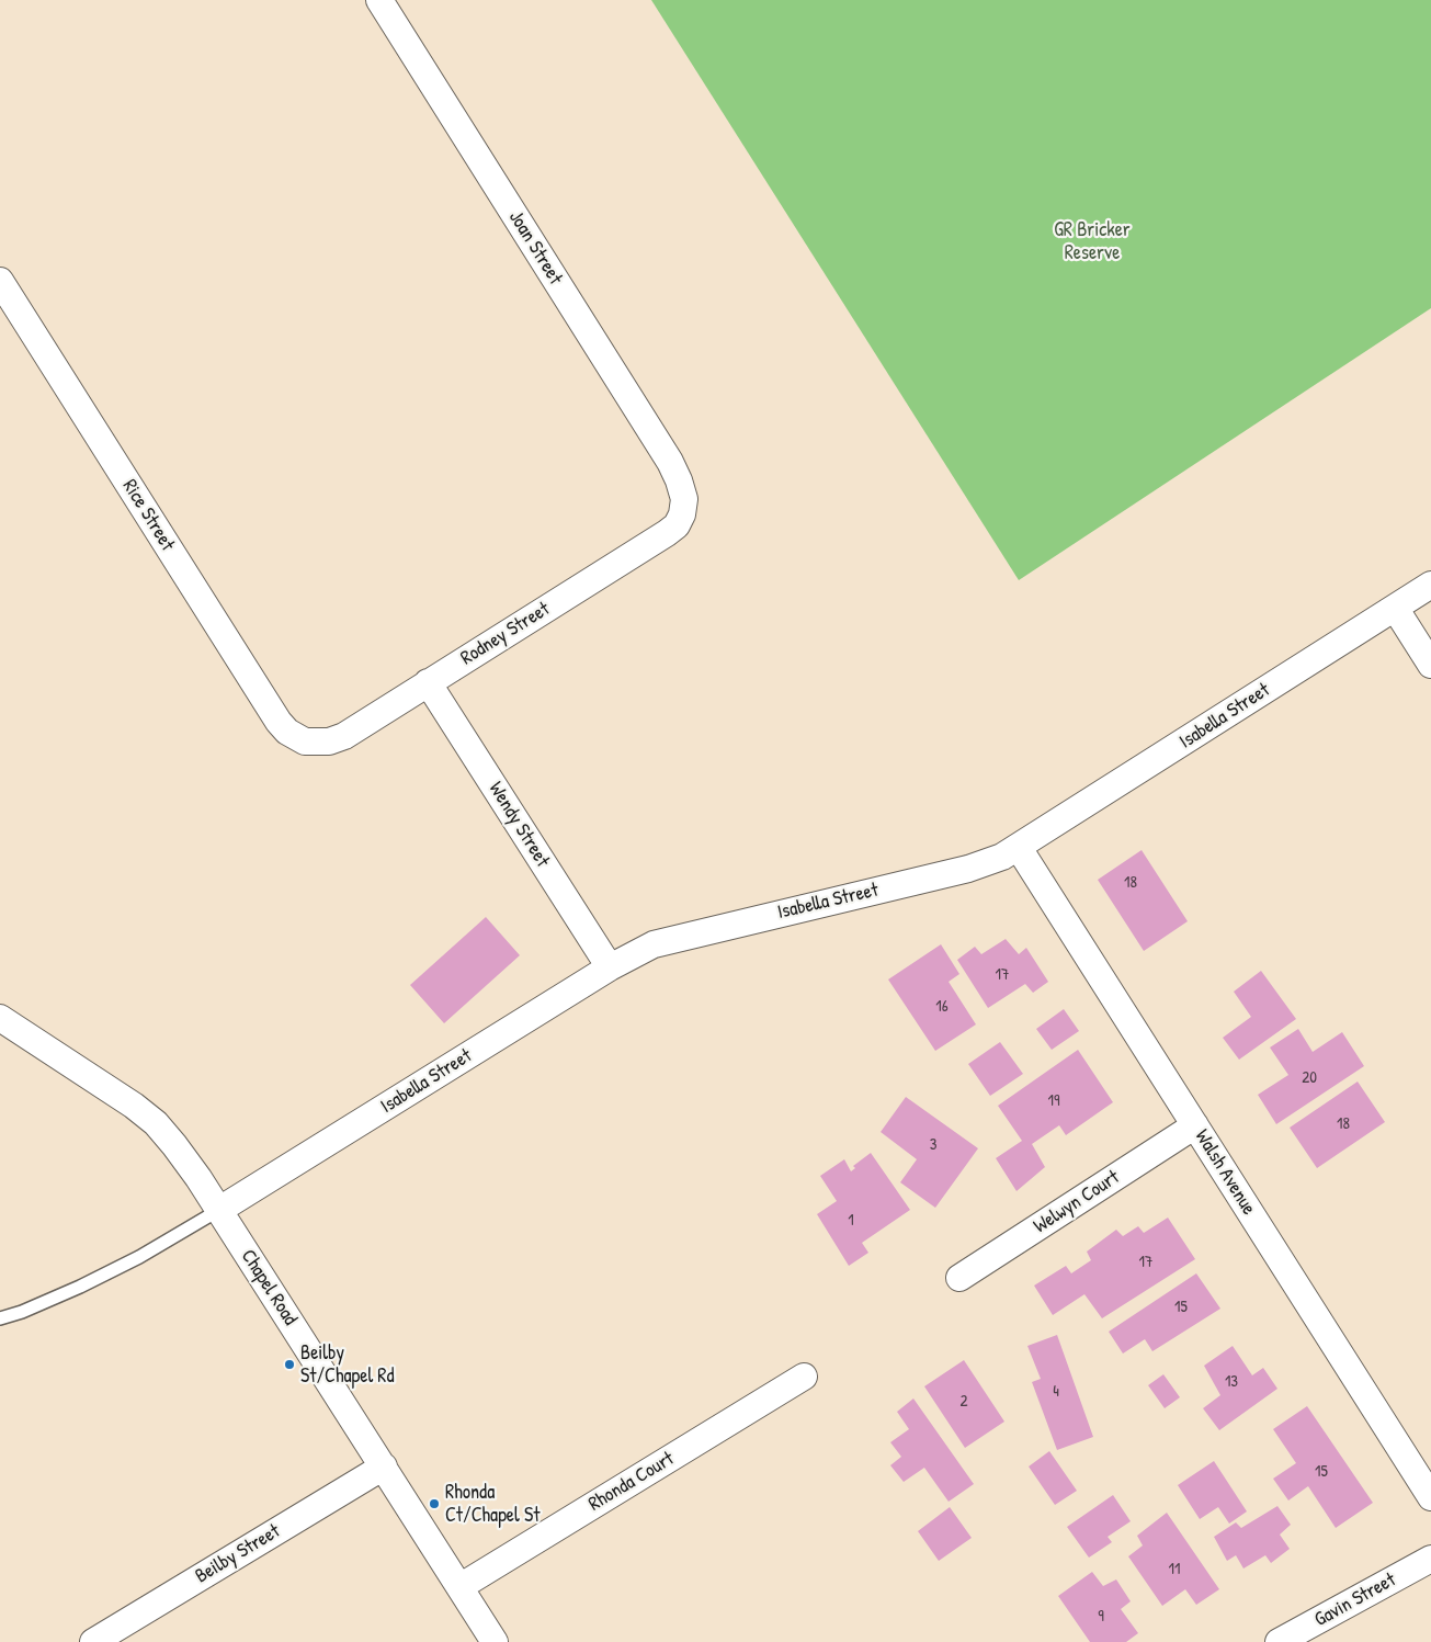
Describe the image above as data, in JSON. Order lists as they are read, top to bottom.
{
  "streets": {
    "street": [
      "Joan Street",
      "Rice Street",
      "Rodney Street",
      "Isabella Street",
      "Wendy Street",
      "Walsh Avenue",
      "Welwyn Court",
      "Chapel Road",
      "Rhonda Court",
      "Beilby Street",
      "Gavin Street"
    ]
  },
  "crossings": [
    ["Joan Street", "Rodney Street"],
    ["Rice Street", "Rodney Street"],
    ["Rodney Street", "Wendy Street"],
    ["Isabella Street", "Wendy Street"],
    ["Isabella Street", "Walsh Avenue"],
    ["Isabella Street", "Chapel Road"],
    ["Walsh Avenue", "Welwyn Court"],
    ["Chapel Road", "Rhonda Court"],
    ["Chapel Road", "Beilby Street"]
  ],
  "parks": ["GR Bricker Reserve"],
  "places": ["Beilby St/Chapel Rd", "Rhonda Ct/Chapel St"],
  "house_numbers": [
    "18",
    "17",
    "16",
    "20",
    "19",
    "18",
    "3",
    "1",
    "17",
    "15",
    "13",
    "4",
    "2",
    "15",
    "11",
    "9"
  ]
}
